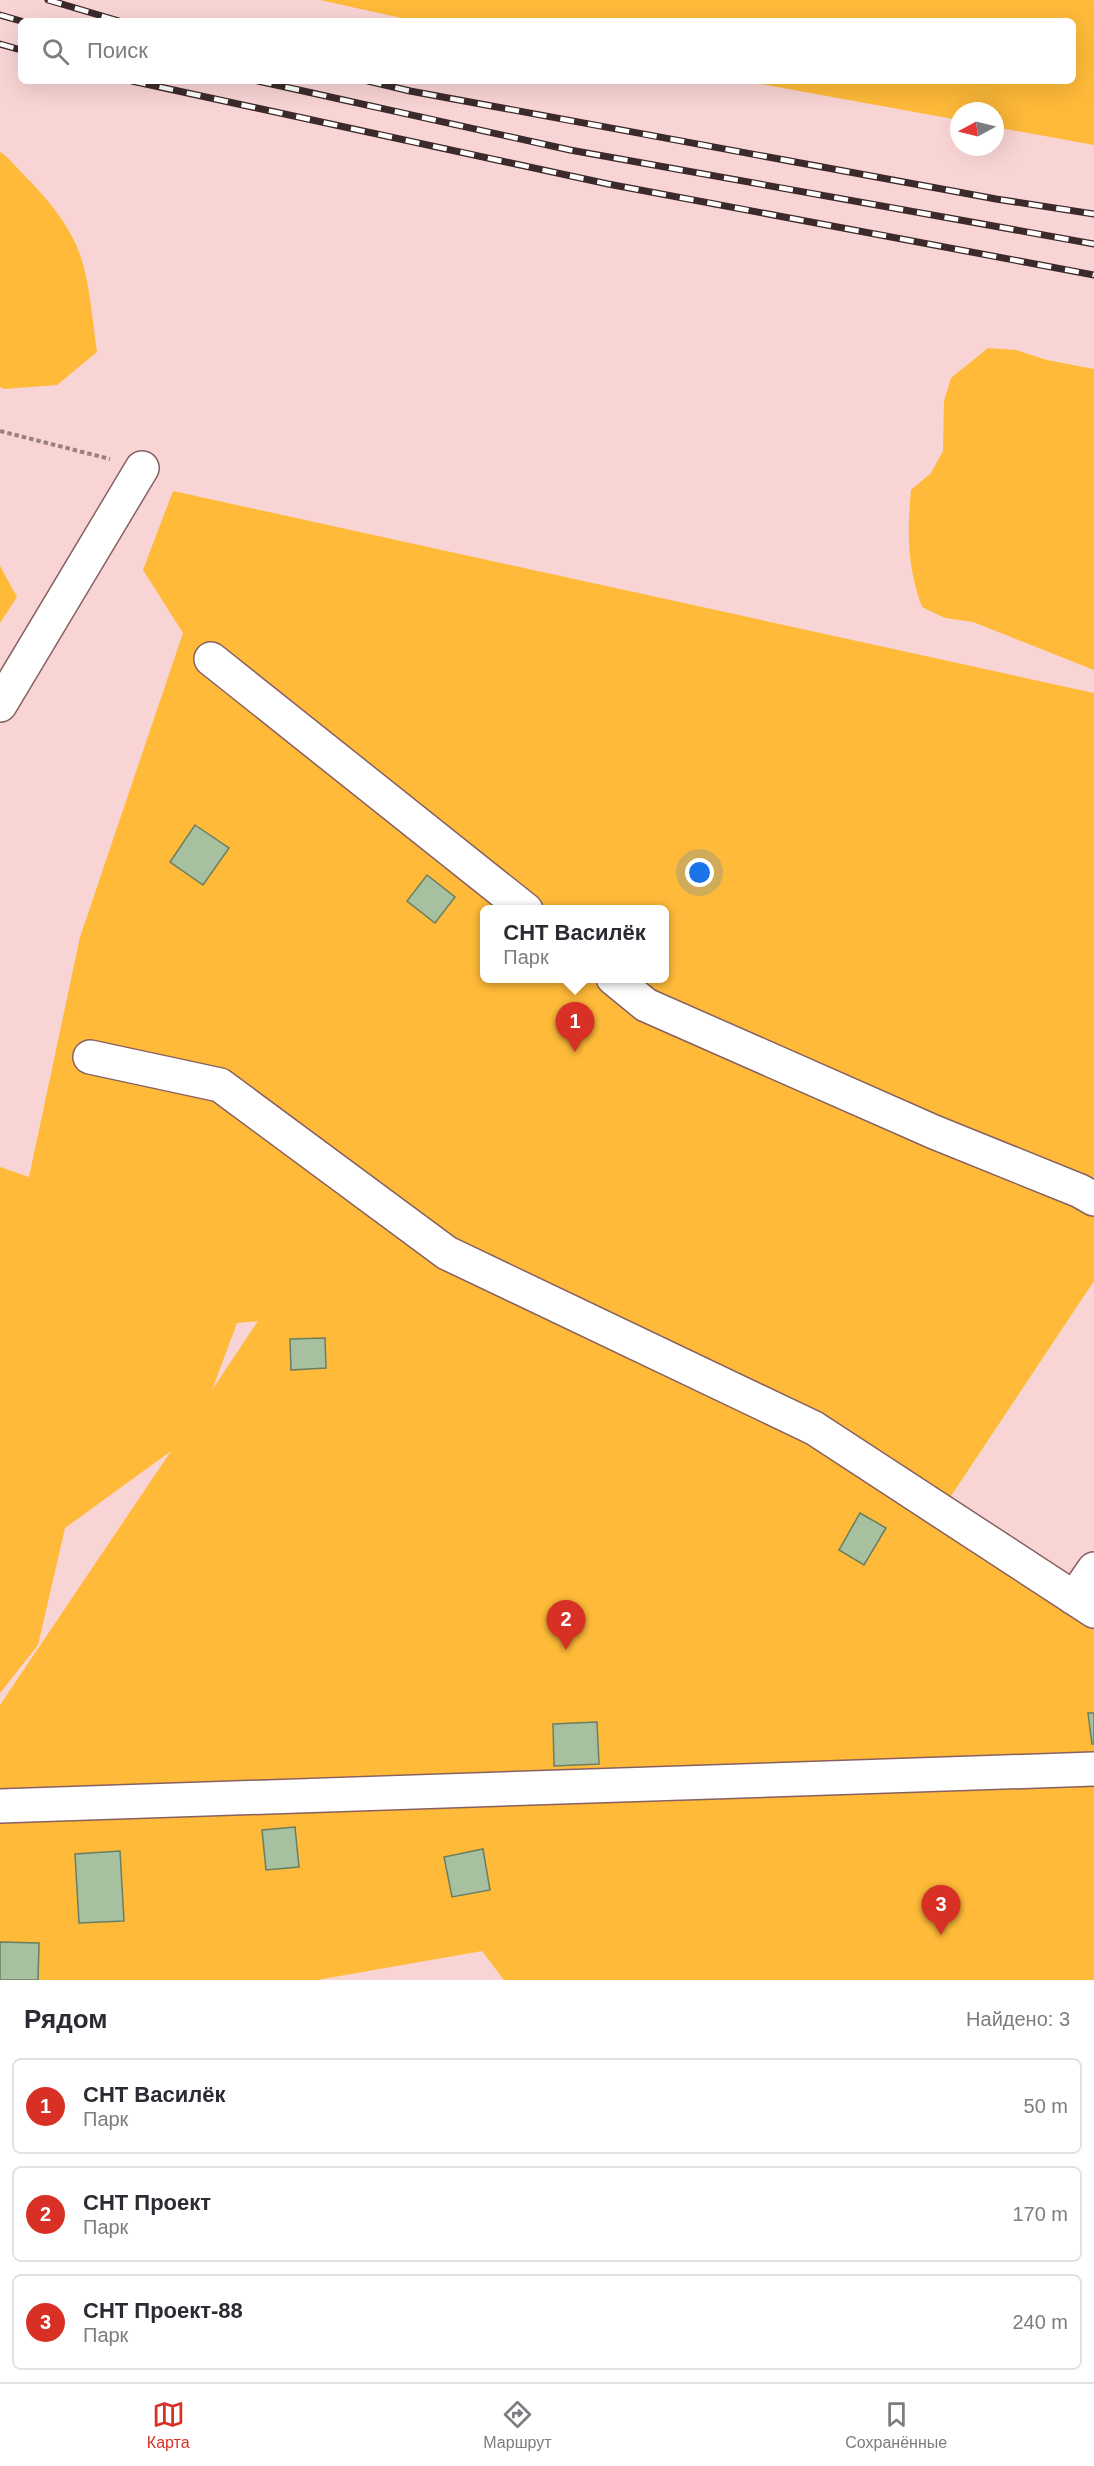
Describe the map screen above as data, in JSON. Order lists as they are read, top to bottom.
{
  "north": "left",
  "page": {
    "search": "Поиск",
    "popup": ["СНТ Василёк", "Парк"],
    "pins": ["1", "2", "3"],
    "heading": ["Рядом", "Найдено: 3"],
    "list": [
      {
        "mark": "1",
        "name": "СНТ Василёк",
        "note": "Парк",
        "value": "50 m"
      },
      {
        "mark": "2",
        "name": "СНТ Проект",
        "note": "Парк",
        "value": "170 m"
      },
      {
        "mark": "3",
        "name": "СНТ Проект-88",
        "note": "Парк",
        "value": "240 m"
      }
    ],
    "nav": ["Карта", "Маршрут", "Сохранённые"]
  }
}
